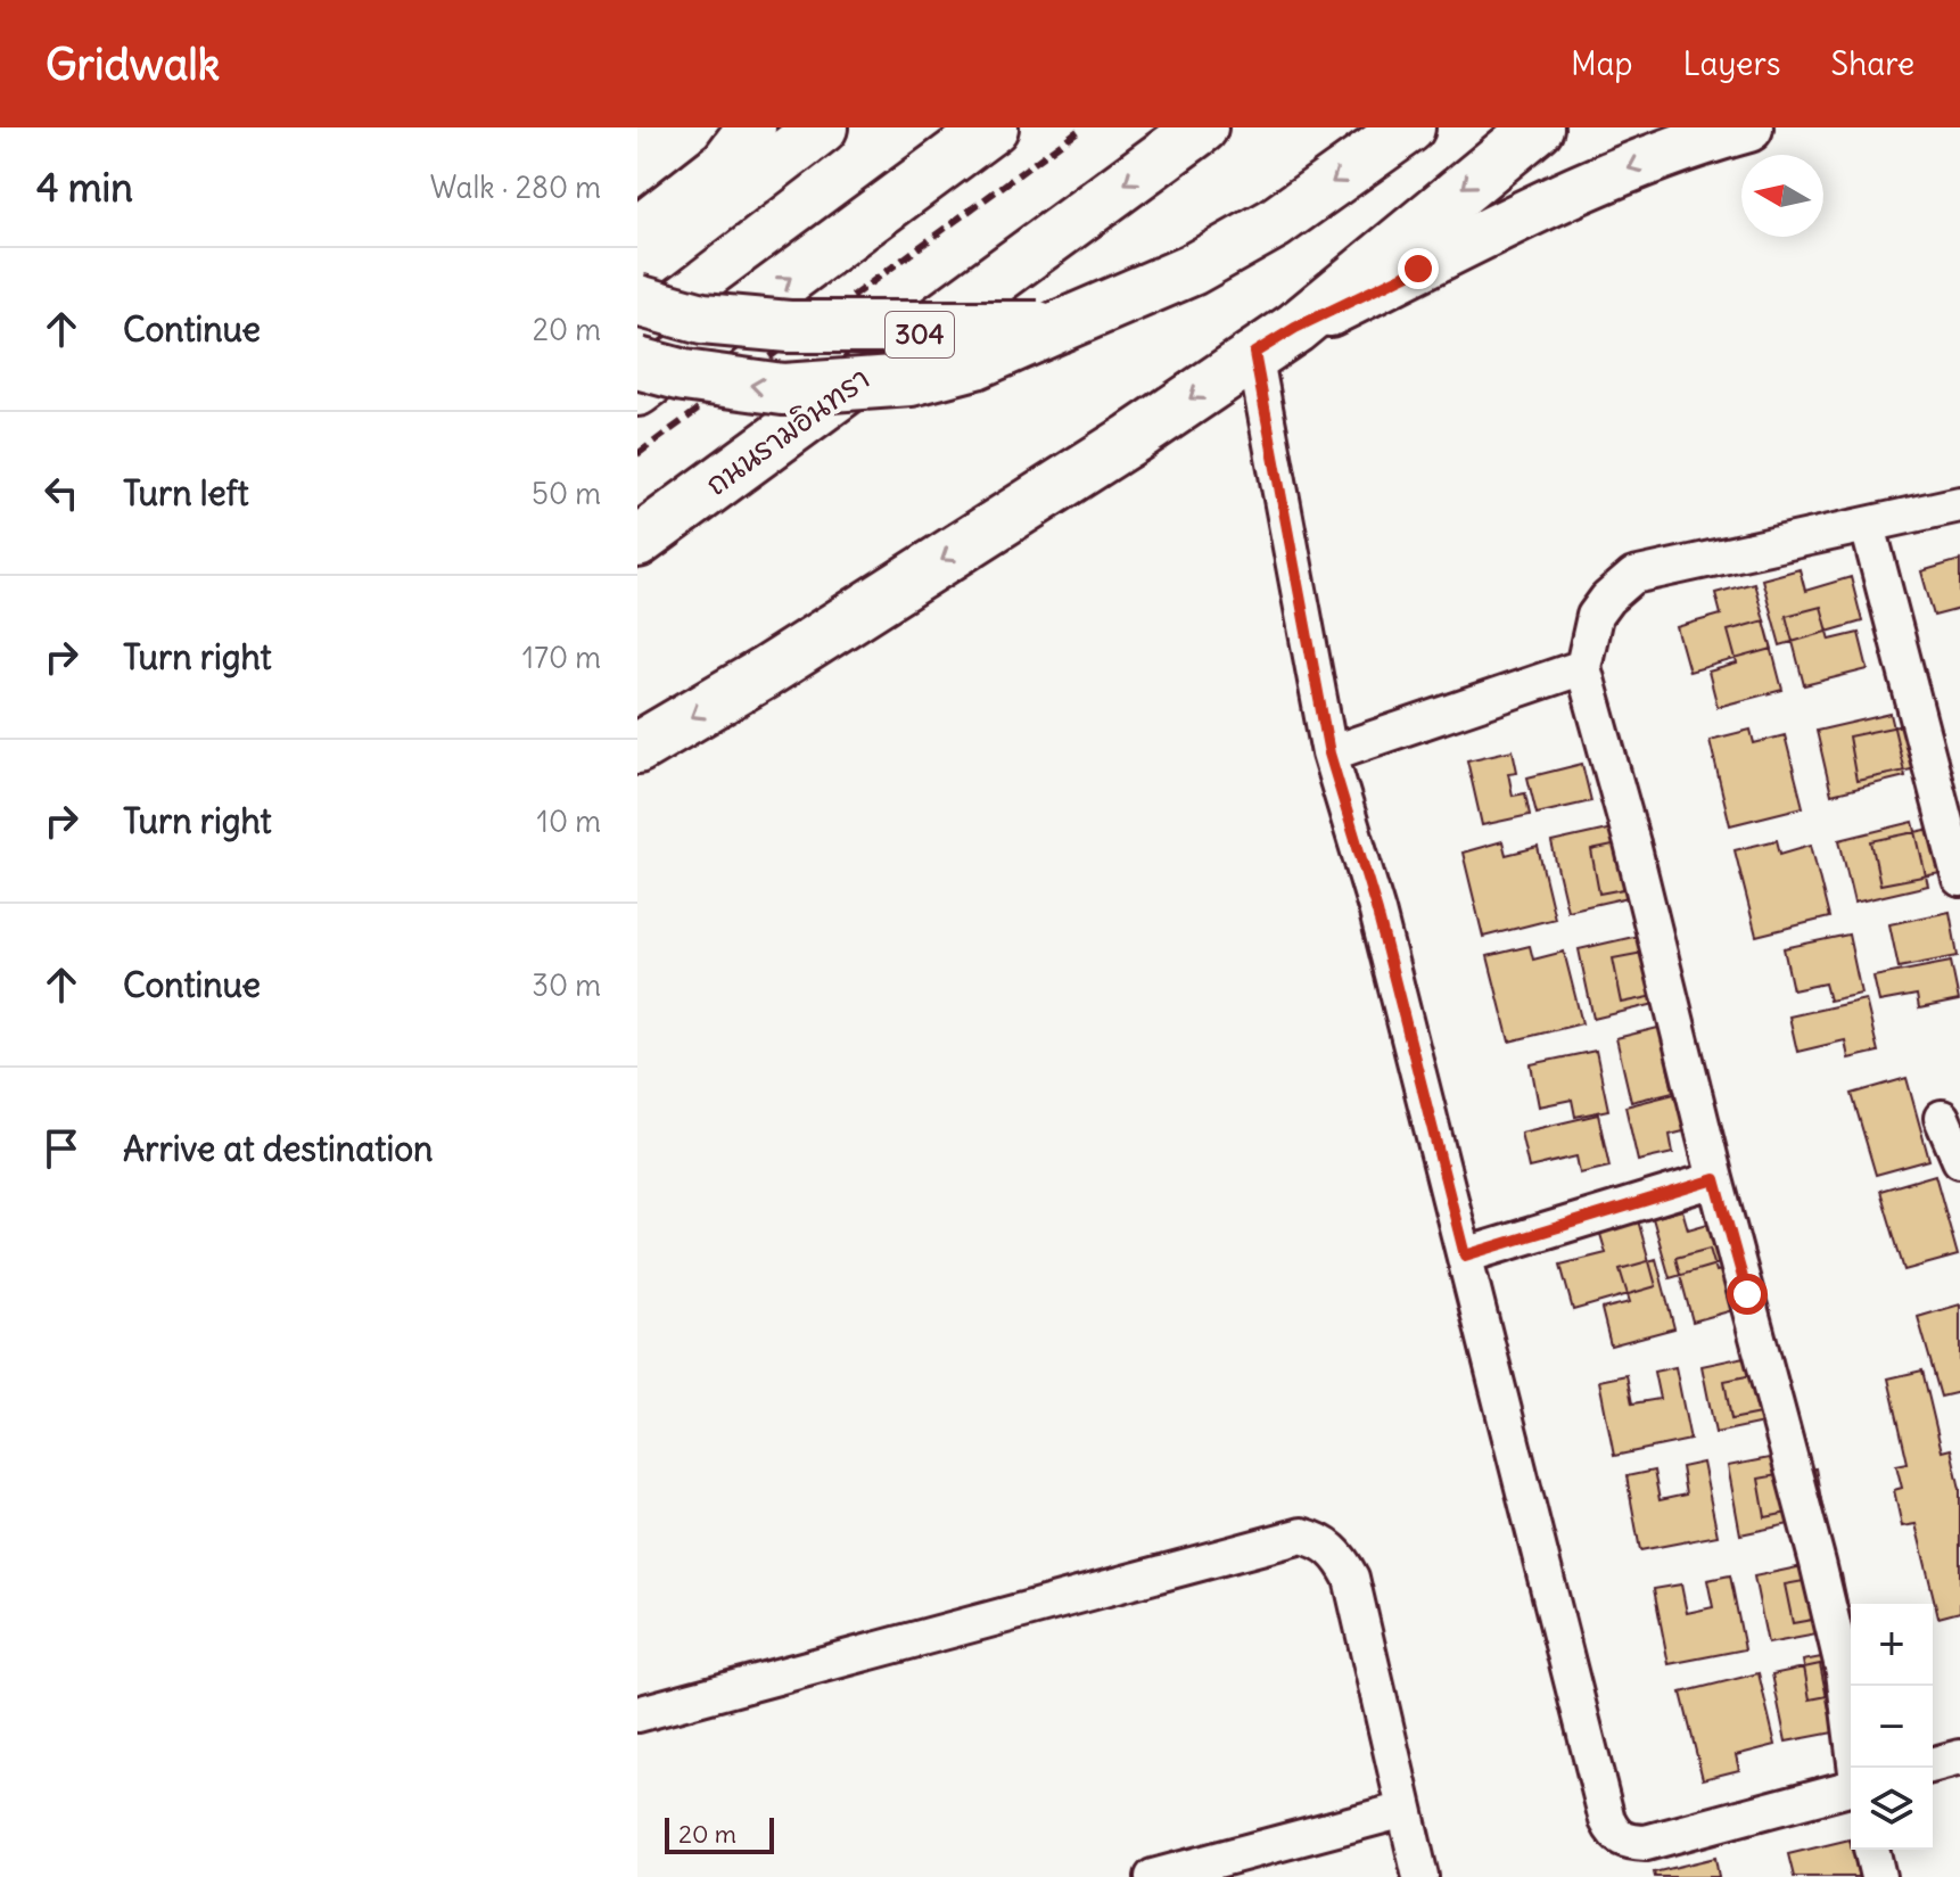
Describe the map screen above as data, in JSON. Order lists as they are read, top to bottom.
{
  "streets": {
    "main road": ["304", "ถนนรามอินทรา"]
  },
  "scale_bar": "20 m",
  "north": "left",
  "page": {
    "header": "Gridwalk",
    "nav": ["Map", "Layers", "Share"],
    "heading": ["4 min", "Walk · 280 m"],
    "list": [
      ["Continue", "20 m"],
      ["Turn left", "50 m"],
      ["Turn right", "170 m"],
      ["Turn right", "10 m"],
      ["Continue", "30 m"],
      "Arrive at destination"
    ],
    "map_buttons": ["+", "−"],
    "scale": "20 m"
  }
}
